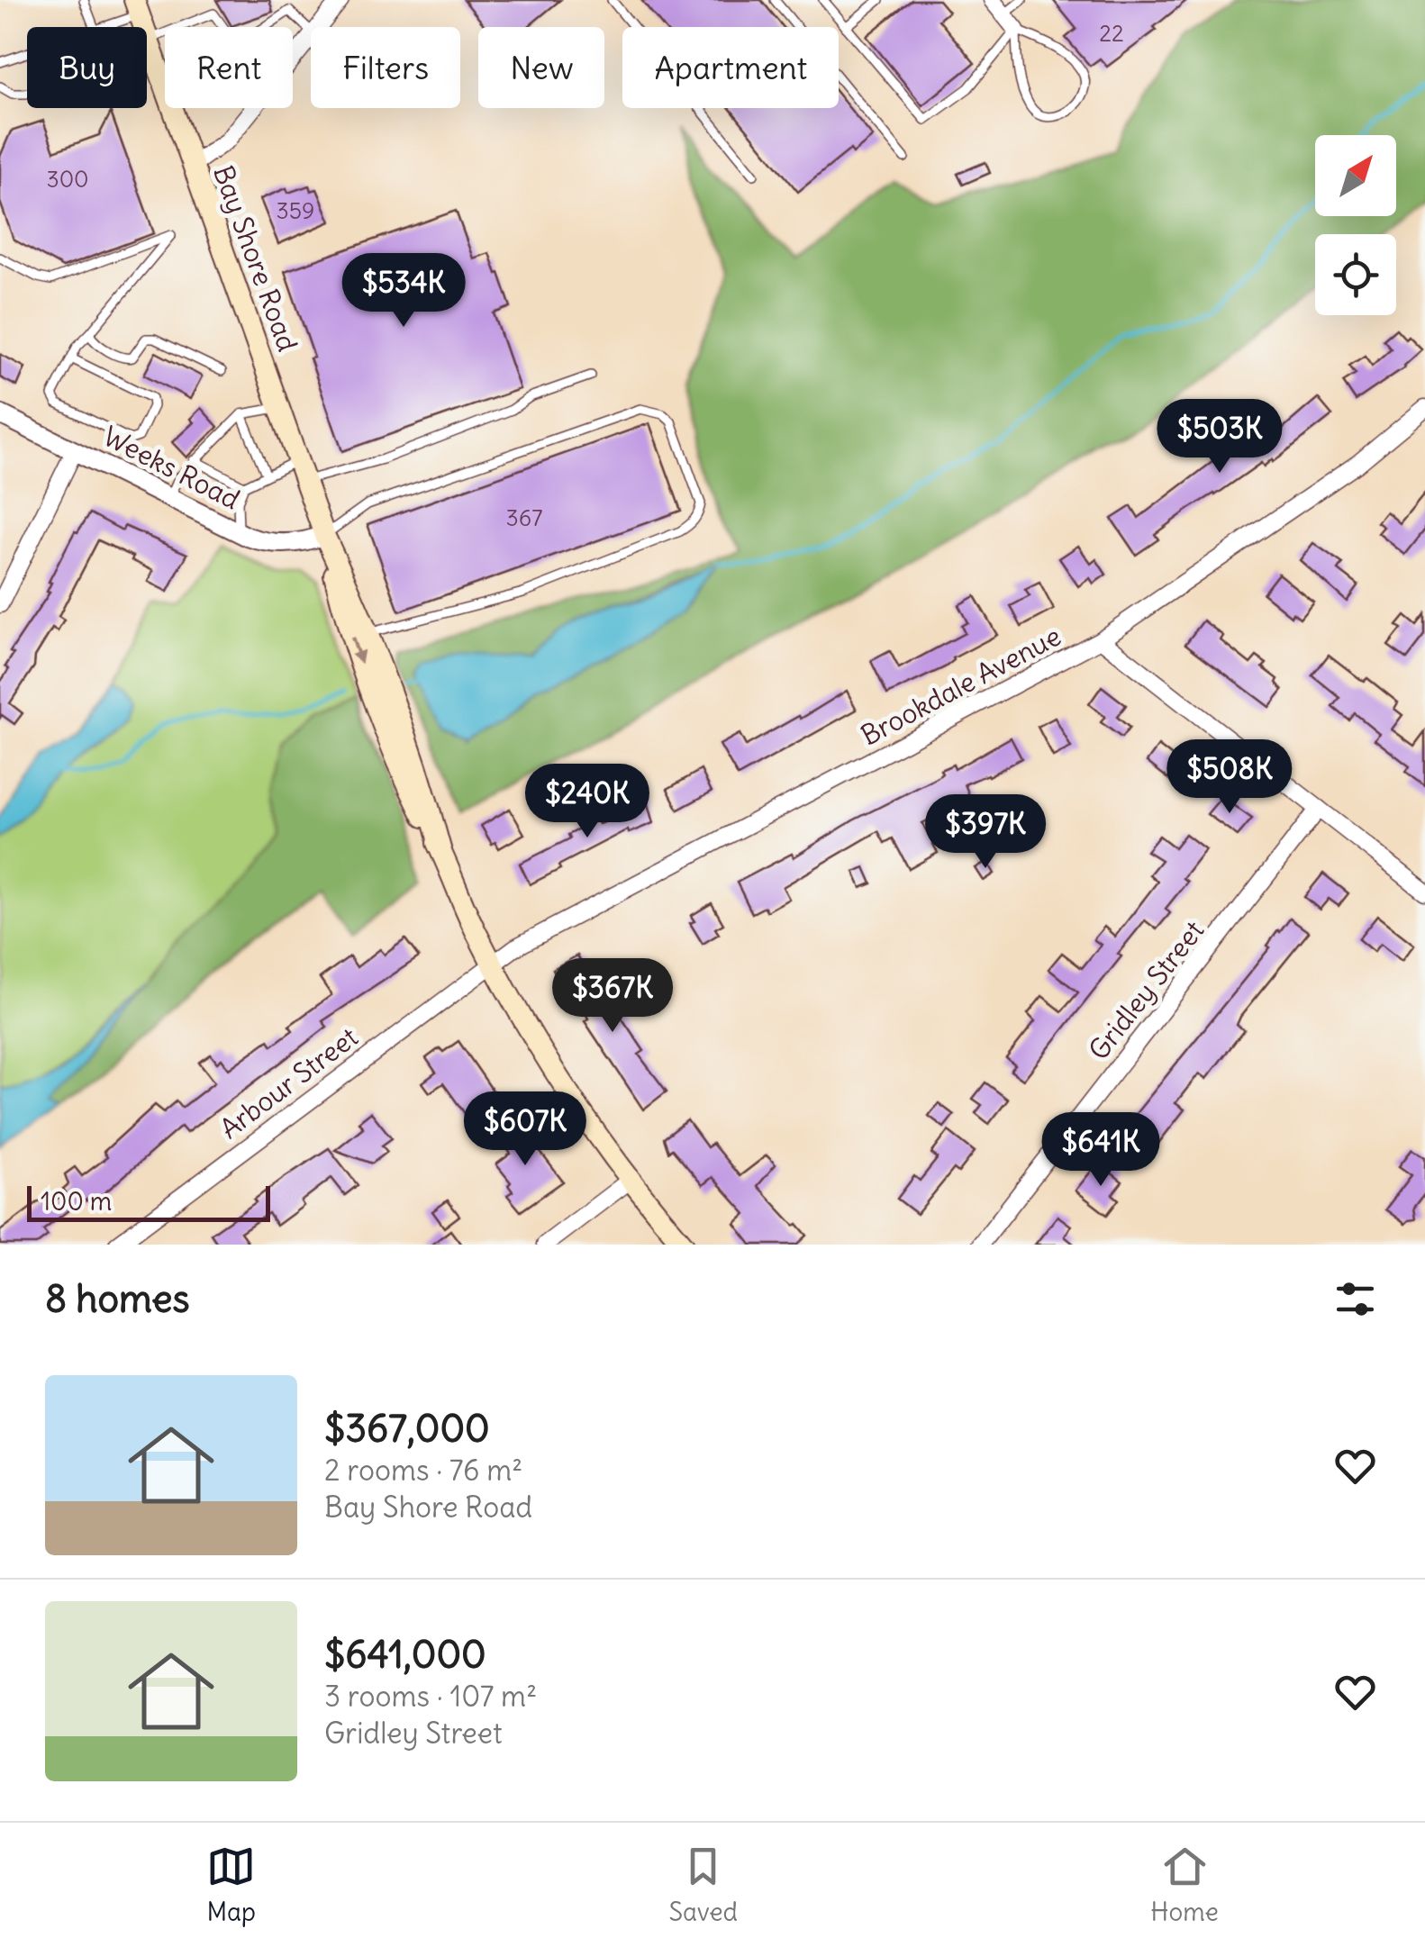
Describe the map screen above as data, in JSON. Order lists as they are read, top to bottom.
{
  "streets": {
    "main road": ["Bay Shore Road"],
    "street": [
      "Weeks Road",
      "Brookdale Avenue",
      "Gridley Street",
      "Arbour Street"
    ]
  },
  "crossings": [
    ["Bay Shore Road", "Weeks Road"],
    ["Bay Shore Road", "Brookdale Avenue"],
    ["Bay Shore Road", "Arbour Street"],
    ["Brookdale Avenue", "Arbour Street"]
  ],
  "house_numbers": [
    "22",
    "300",
    "359",
    "367"
  ],
  "scale_bar": "100 m",
  "north": "top right",
  "page": {
    "chip": [
      "Buy",
      "Rent",
      "Filters",
      "New",
      "Apartment"
    ],
    "price": [
      "$534K",
      "$503K",
      "$508K",
      "$240K",
      "$397K",
      "$367K",
      "$607K",
      "$641K"
    ],
    "scale": "100 m",
    "heading": "8 homes",
    "list": [
      {
        "name": "$367,000",
        "note": "2 rooms · 76 m² · Bay Shore Road"
      },
      {
        "name": "$641,000",
        "note": "3 rooms · 107 m² · Gridley Street"
      }
    ],
    "tabs": ["Map", "Saved", "Home"]
  }
}
